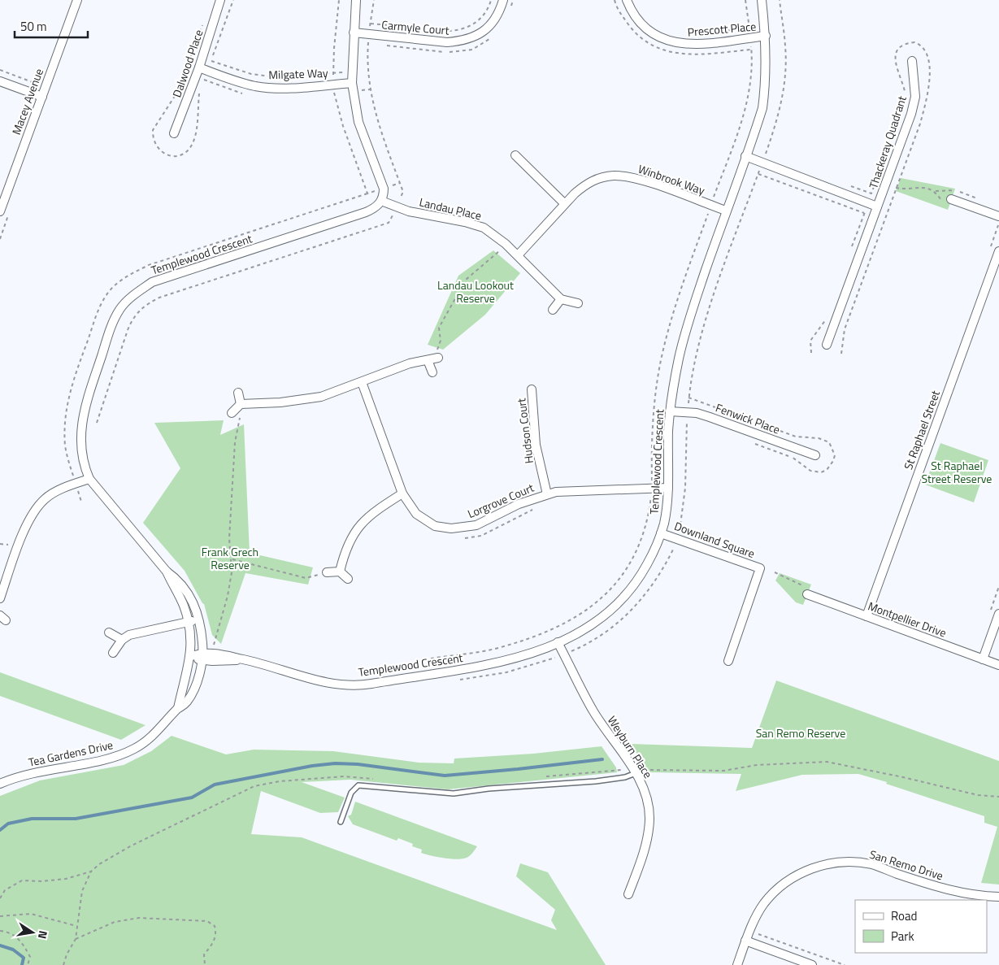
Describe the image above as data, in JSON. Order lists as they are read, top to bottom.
{
  "streets": {
    "street": [
      "Carmyle Court",
      "Prescott Place",
      "Dalwood Place",
      "Milgate Way",
      "Macey Avenue",
      "Thackeray Quadrant",
      "Winbrook Way",
      "Landau Place",
      "Templewood Crescent",
      "Fenwick Place",
      "St Raphael Street",
      "Hudson Court",
      "Lorgrove Court",
      "Downland Square",
      "Montpellier Drive",
      "Weyburn Place",
      "Tea Gardens Drive",
      "San Remo Drive"
    ]
  },
  "crossings": [
    ["Prescott Place", "Templewood Crescent"],
    ["Dalwood Place", "Milgate Way"],
    ["Thackeray Quadrant", "Templewood Crescent"],
    ["Winbrook Way", "Landau Place"],
    ["Winbrook Way", "Templewood Crescent"],
    ["Landau Place", "Templewood Crescent"],
    ["Templewood Crescent", "Fenwick Place"],
    ["Templewood Crescent", "Lorgrove Court"],
    ["Templewood Crescent", "Downland Square"],
    ["Templewood Crescent", "Weyburn Place"],
    ["Templewood Crescent", "Tea Gardens Drive"],
    ["St Raphael Street", "Montpellier Drive"],
    ["Hudson Court", "Lorgrove Court"]
  ],
  "parks": [
    "Landau Lookout Reserve",
    "St Raphael Street Reserve",
    "Frank Grech Reserve",
    "San Remo Reserve"
  ],
  "legend": ["Road", "Park"],
  "scale_bar": "50 m",
  "north": "right"
}
